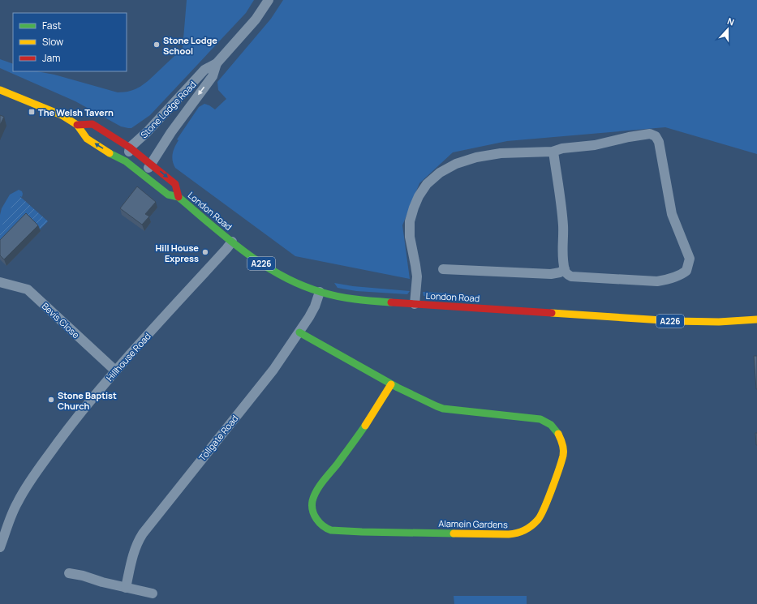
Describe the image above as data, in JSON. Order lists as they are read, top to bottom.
{
  "streets": {
    "main road": ["London Road", "A226", "Alamein Gardens"],
    "street": [
      "Stone Lodge Road",
      "Bevis Close",
      "Hillhouse Road",
      "Tollgate Road"
    ]
  },
  "crossings": [
    ["Stone Lodge Road", "London Road"],
    ["London Road", "Hillhouse Road"],
    ["London Road", "Tollgate Road"],
    ["Bevis Close", "Hillhouse Road"],
    ["Tollgate Road", "Alamein Gardens"]
  ],
  "places": {
    "other": ["Stone Lodge School", "Hill House Express", "Stone Baptist Church"],
    "transit": ["The Welsh Tavern"]
  },
  "legend": ["Fast", "Slow", "Jam"],
  "north": "top"
}
